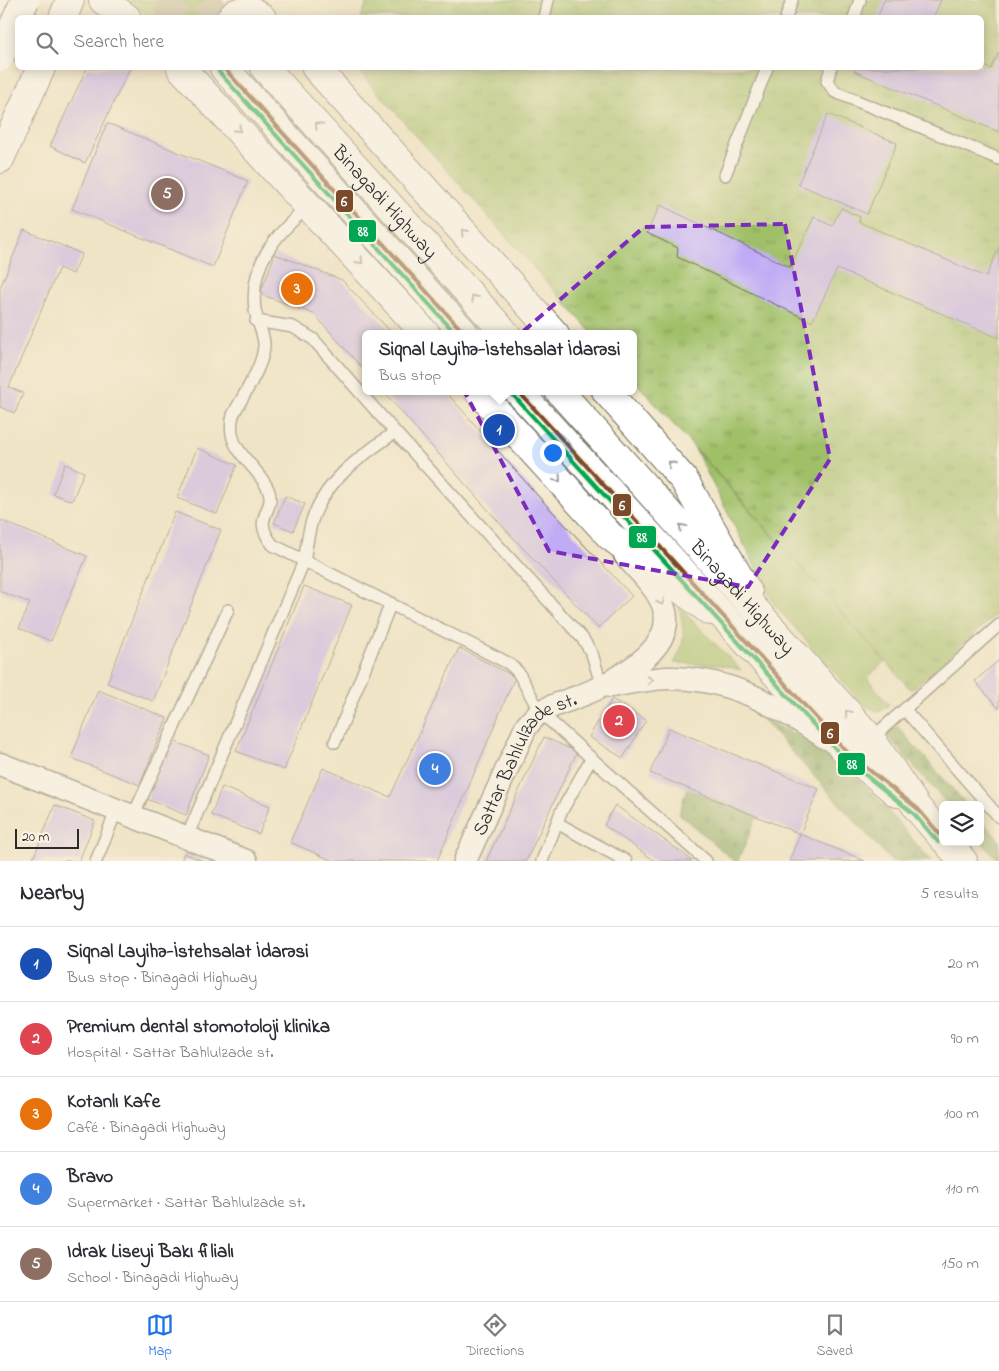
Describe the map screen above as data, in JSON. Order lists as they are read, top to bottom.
{
  "streets": {
    "main road": ["Binagadi Highway"],
    "street": ["Sattar Bahlulzade st."]
  },
  "lines": ["transit line 6", "transit line 88"],
  "scale_bar": "20 m",
  "page": {
    "search": "Search here",
    "pins": [
      "5",
      "3",
      "1",
      "2",
      "4"
    ],
    "popup": ["Siqnal Layihə-İstehsalat İdarəsi", "Bus stop"],
    "scale": "20 m",
    "heading": ["Nearby", "5 results"],
    "list": [
      {
        "mark": "1",
        "name": "Siqnal Layihə-İstehsalat İdarəsi",
        "note": "Bus stop · Binagadi Highway",
        "value": "20 m"
      },
      {
        "mark": "2",
        "name": "Premium dental stomotoloji klinika",
        "note": "Hospital · Sattar Bahlulzade st.",
        "value": "90 m"
      },
      {
        "mark": "3",
        "name": "Kotanlı Kafe",
        "note": "Café · Binagadi Highway",
        "value": "100 m"
      },
      {
        "mark": "4",
        "name": "Bravo",
        "note": "Supermarket · Sattar Bahlulzade st.",
        "value": "110 m"
      },
      {
        "mark": "5",
        "name": "Idrak Liseyi Bakı filialı",
        "note": "School · Binagadi Highway",
        "value": "150 m"
      }
    ],
    "nav": ["Map", "Directions", "Saved"]
  }
}
